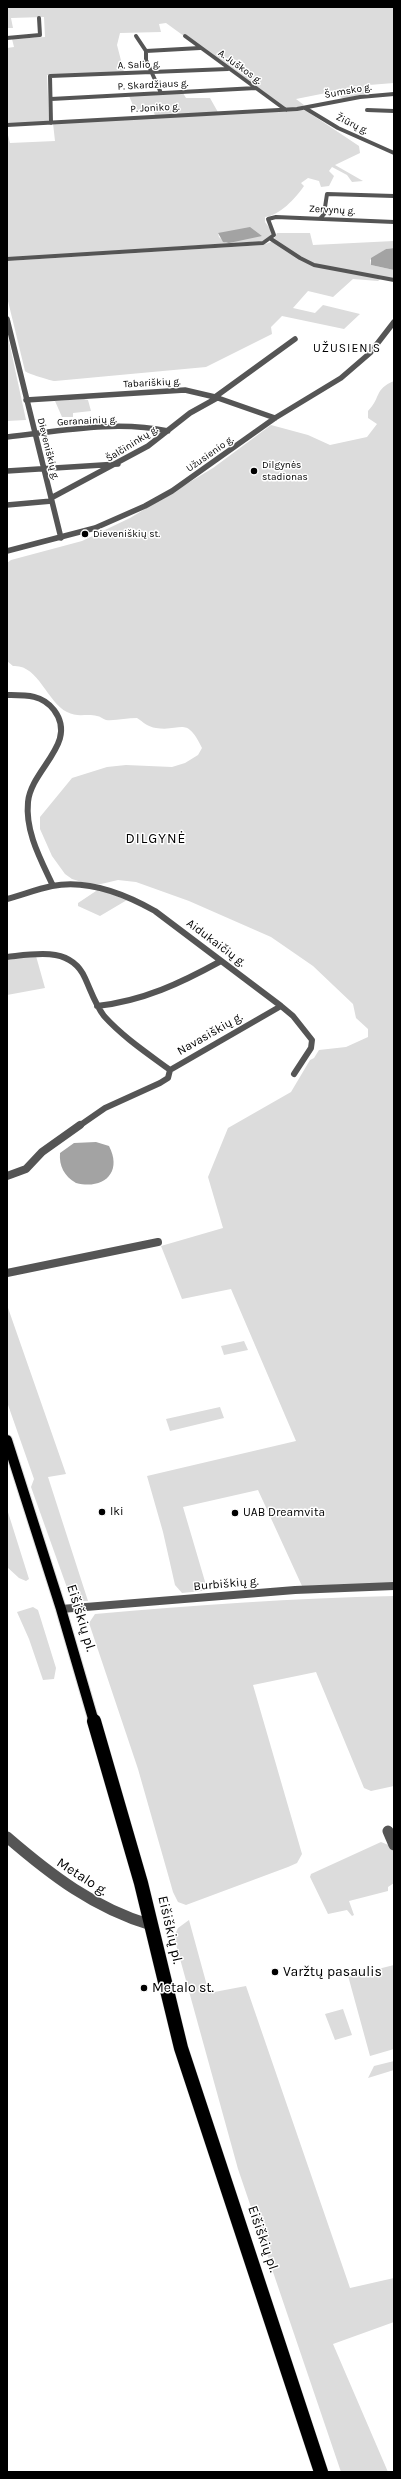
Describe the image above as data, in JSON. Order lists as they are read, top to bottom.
{
  "streets": {
    "main road": ["Eišiškių pl."],
    "street": [
      "A. Salio g.",
      "A. Juškos g.",
      "P. Skardžiaus g.",
      "Šumsko g.",
      "P. Joniko g.",
      "Žiūrų g.",
      "Zervynų g.",
      "Tabariškių g.",
      "Geranainių g.",
      "Šalčininkų g.",
      "Dieveniškių g.",
      "Užusienio g.",
      "Aidukaičių g.",
      "Navasiškių g.",
      "Burbiškių g.",
      "Metalo g."
    ]
  },
  "crossings": [
    ["A. Salio g.", "A. Juškos g."],
    ["A. Salio g.", "P. Skardžiaus g."],
    ["A. Juškos g.", "P. Skardžiaus g."],
    ["A. Juškos g.", "P. Joniko g."],
    ["Šumsko g.", "P. Joniko g."],
    ["Šumsko g.", "Žiūrų g."],
    ["P. Joniko g.", "Žiūrų g."],
    ["Tabariškių g.", "Šalčininkų g."],
    ["Tabariškių g.", "Dieveniškių g."],
    ["Tabariškių g.", "Užusienio g."],
    ["Geranainių g.", "Šalčininkų g."],
    ["Geranainių g.", "Dieveniškių g."],
    ["Šalčininkų g.", "Dieveniškių g."],
    ["Dieveniškių g.", "Užusienio g."],
    ["Aidukaičių g.", "Navasiškių g."],
    ["Burbiškių g.", "Eišiškių pl."],
    ["Eišiškių pl.", "Metalo g."]
  ],
  "districts": ["UŽUSIENIS", "DILGYNĖ"],
  "places": [
    "Dilgynės stadionas",
    "Dieveniškių st.",
    "Iki",
    "UAB Dreamvita",
    "Varžtų pasaulis",
    "Metalo st."
  ]
}
